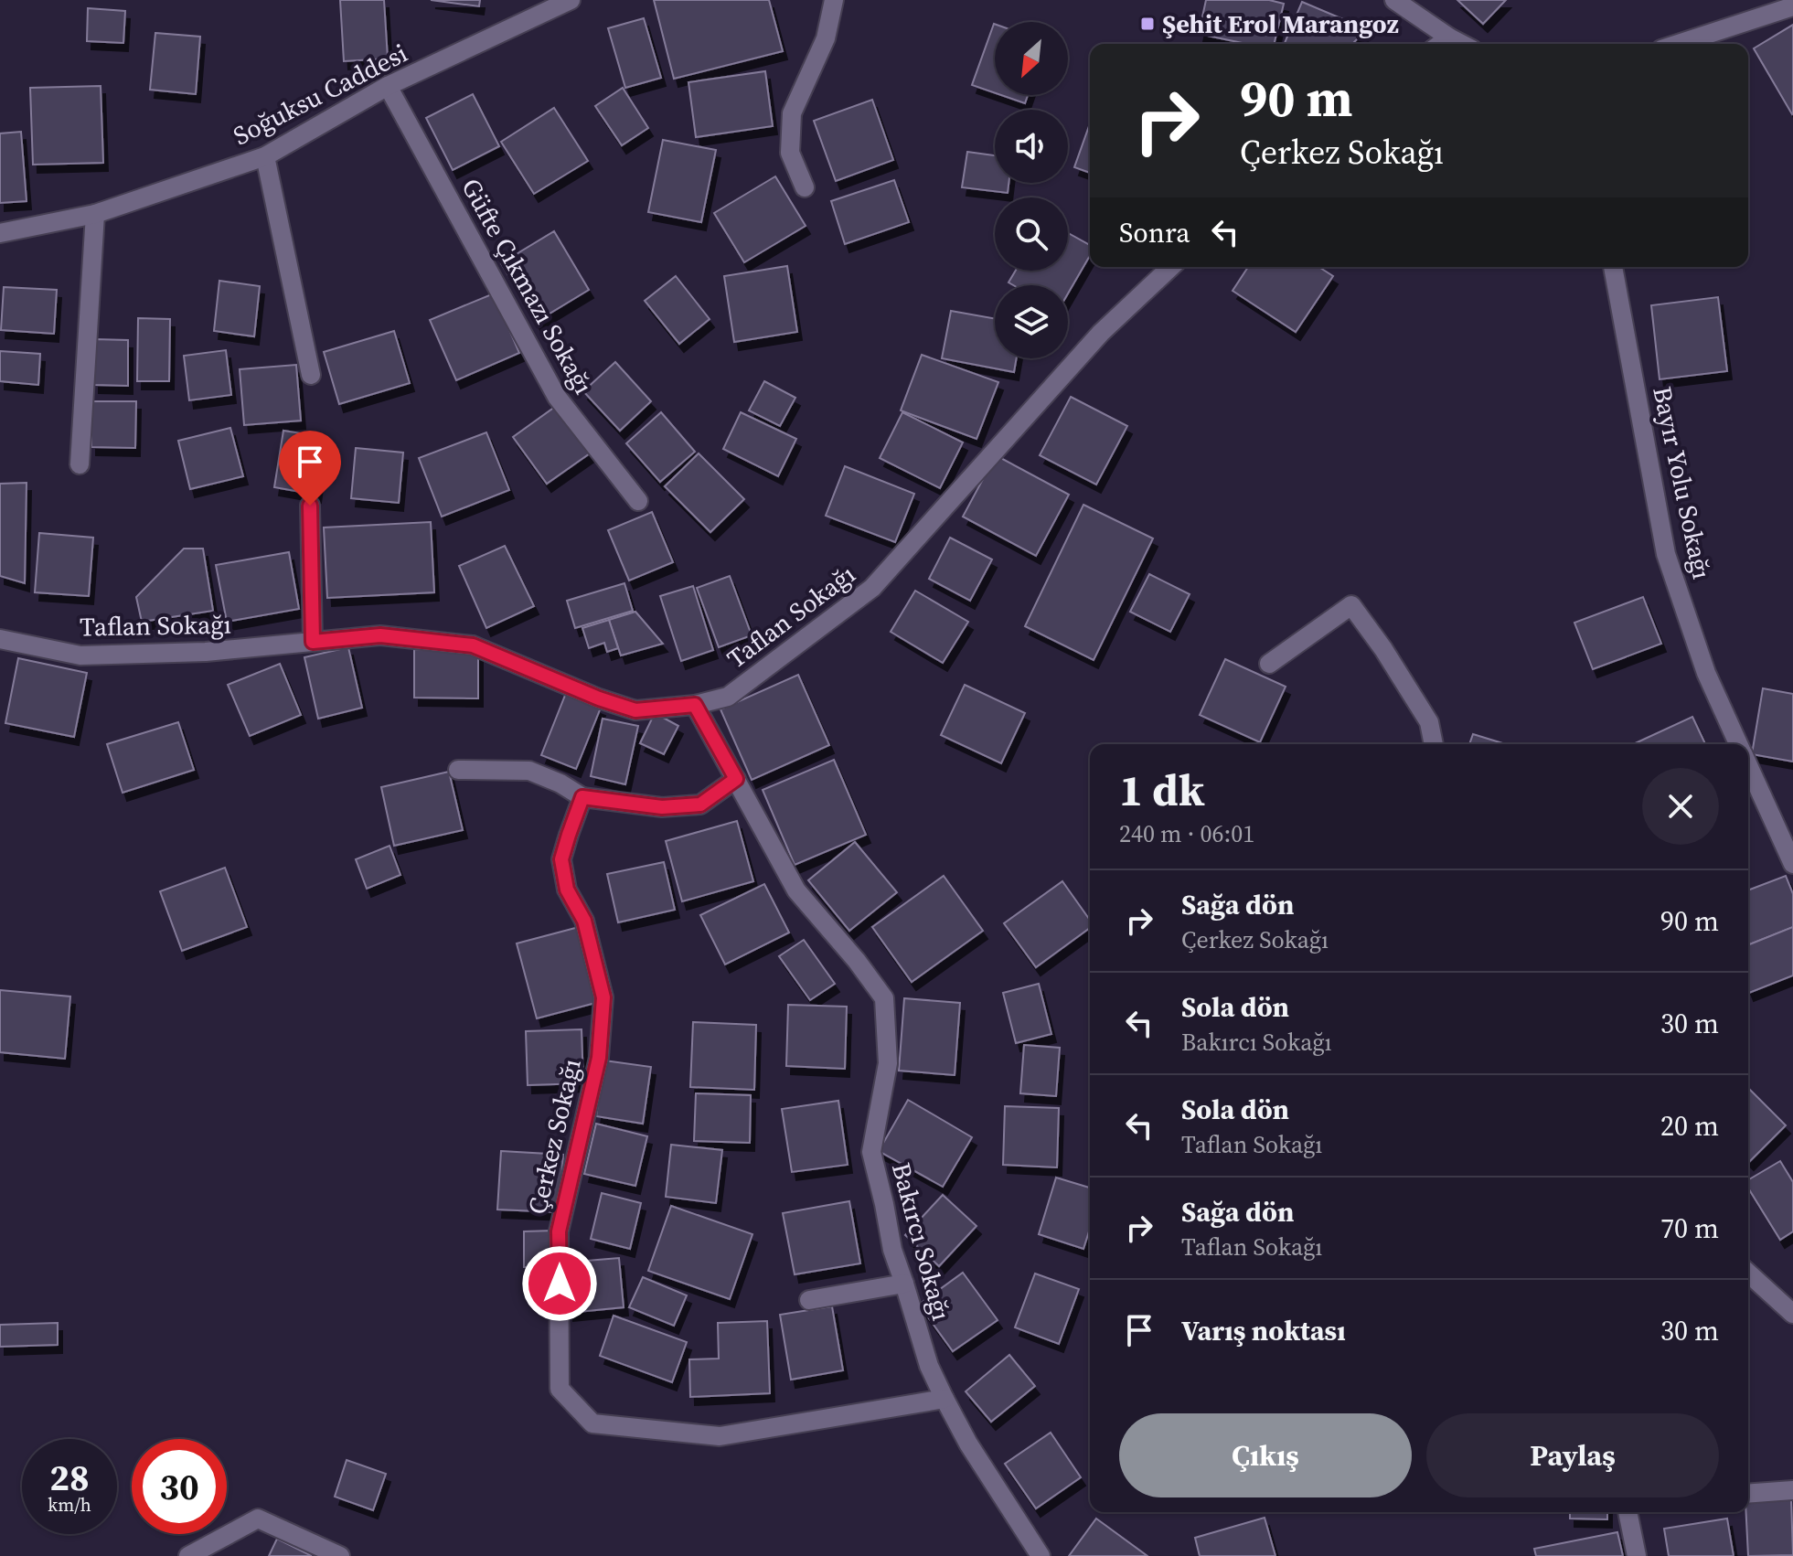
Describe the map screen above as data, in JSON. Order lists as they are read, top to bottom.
{
  "streets": {
    "street": [
      "Soğuksu Caddesi",
      "Güfte Çıkmazı Sokağı",
      "Bayır Yolu Sokağı",
      "Taflan Sokağı",
      "Çerkez Sokağı",
      "Bakırcı Sokağı"
    ]
  },
  "crossings": [
    ["Soğuksu Caddesi", "Güfte Çıkmazı Sokağı"],
    ["Taflan Sokağı", "Bakırcı Sokağı"],
    ["Çerkez Sokağı", "Bakırcı Sokağı"]
  ],
  "places": {
    "transit": ["Şehit Erol Marangoz"]
  },
  "north": "bottom left",
  "page": {
    "turn": ["90 m", "Çerkez Sokağı"],
    "then": "Sonra",
    "heading": ["1 dk", "240 m · 06:01"],
    "list": [
      {
        "name": "Sağa dön",
        "note": "Çerkez Sokağı",
        "value": "90 m"
      },
      {
        "name": "Sola dön",
        "note": "Bakırcı Sokağı",
        "value": "30 m"
      },
      {
        "name": "Sola dön",
        "note": "Taflan Sokağı",
        "value": "20 m"
      },
      {
        "name": "Sağa dön",
        "note": "Taflan Sokağı",
        "value": "70 m"
      },
      {
        "name": "Varış noktası",
        "value": "30 m"
      }
    ],
    "buttons": ["Çıkış", "Paylaş"],
    "speed": "28 km/h",
    "limit": "30"
  }
}
